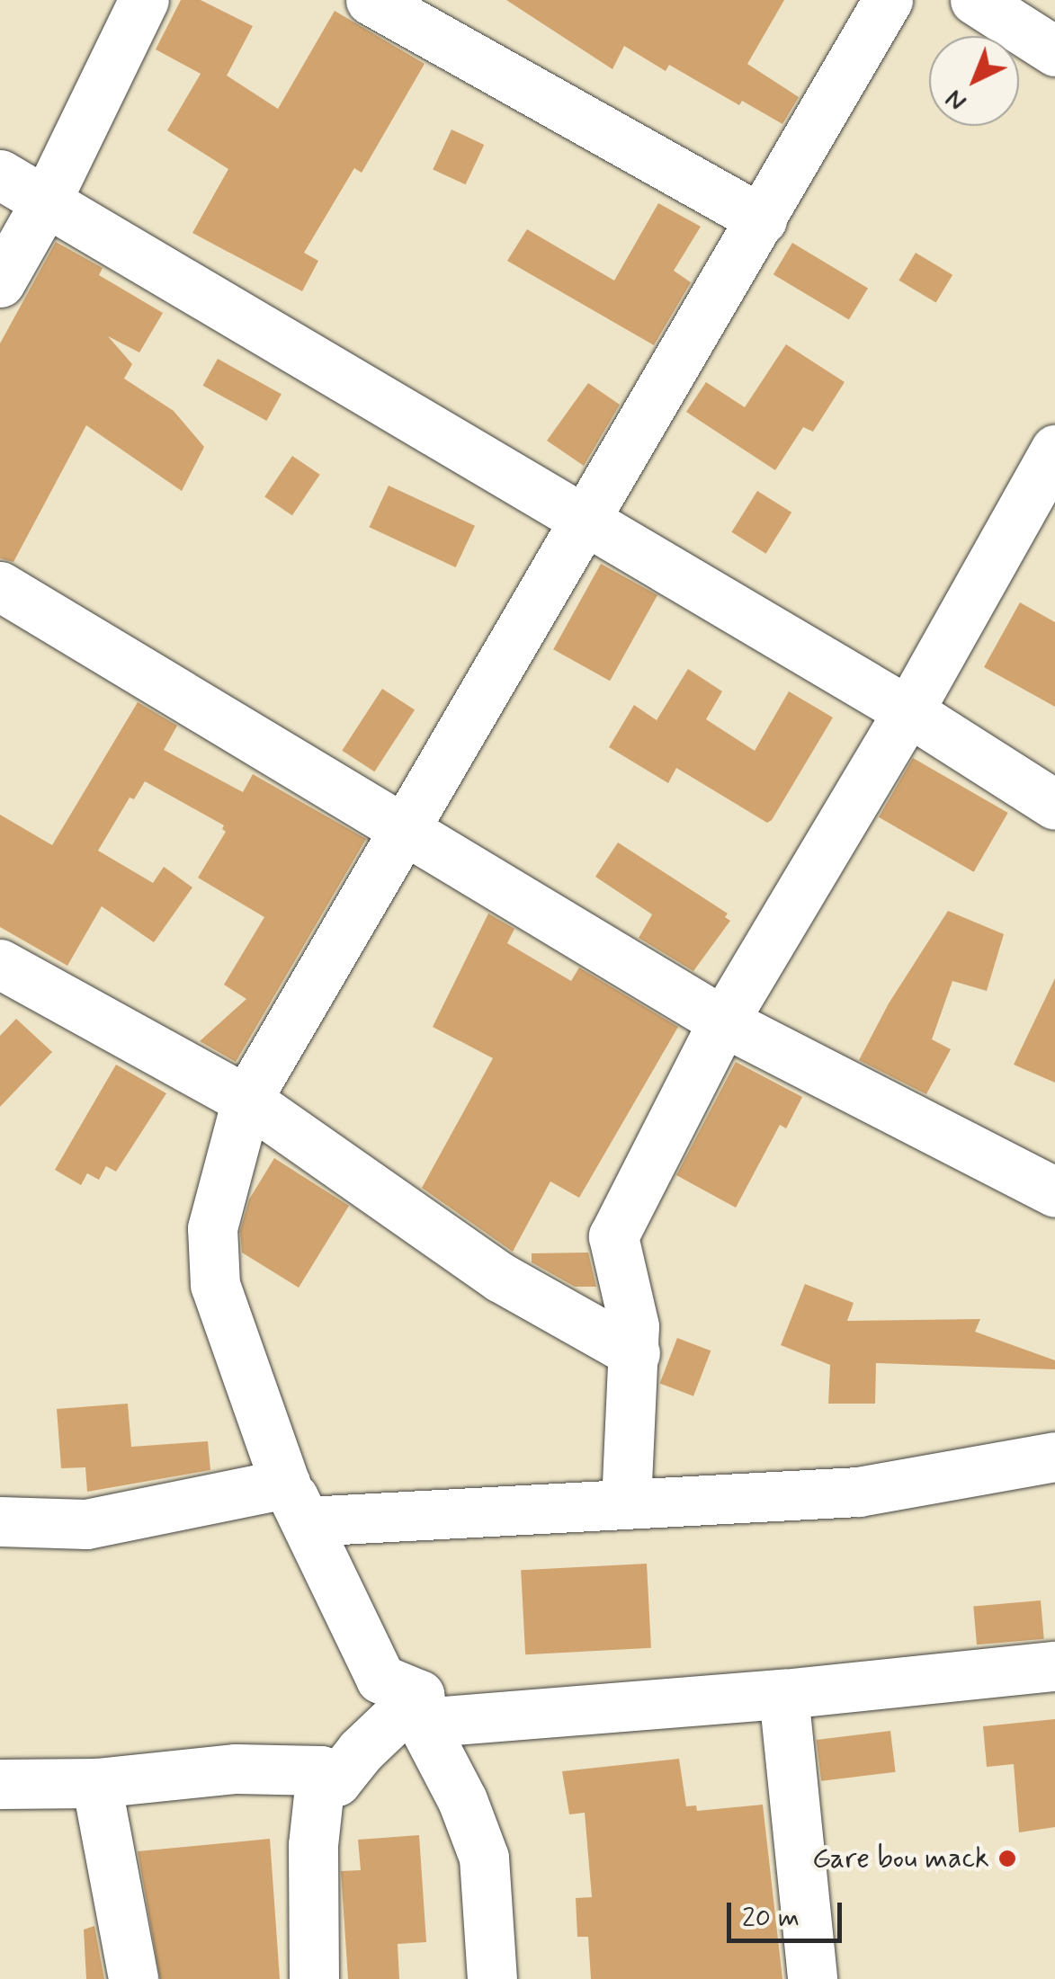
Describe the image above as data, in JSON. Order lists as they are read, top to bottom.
{
  "places": ["Gare bou mack"],
  "scale_bar": "20 m",
  "north": "bottom left"
}
